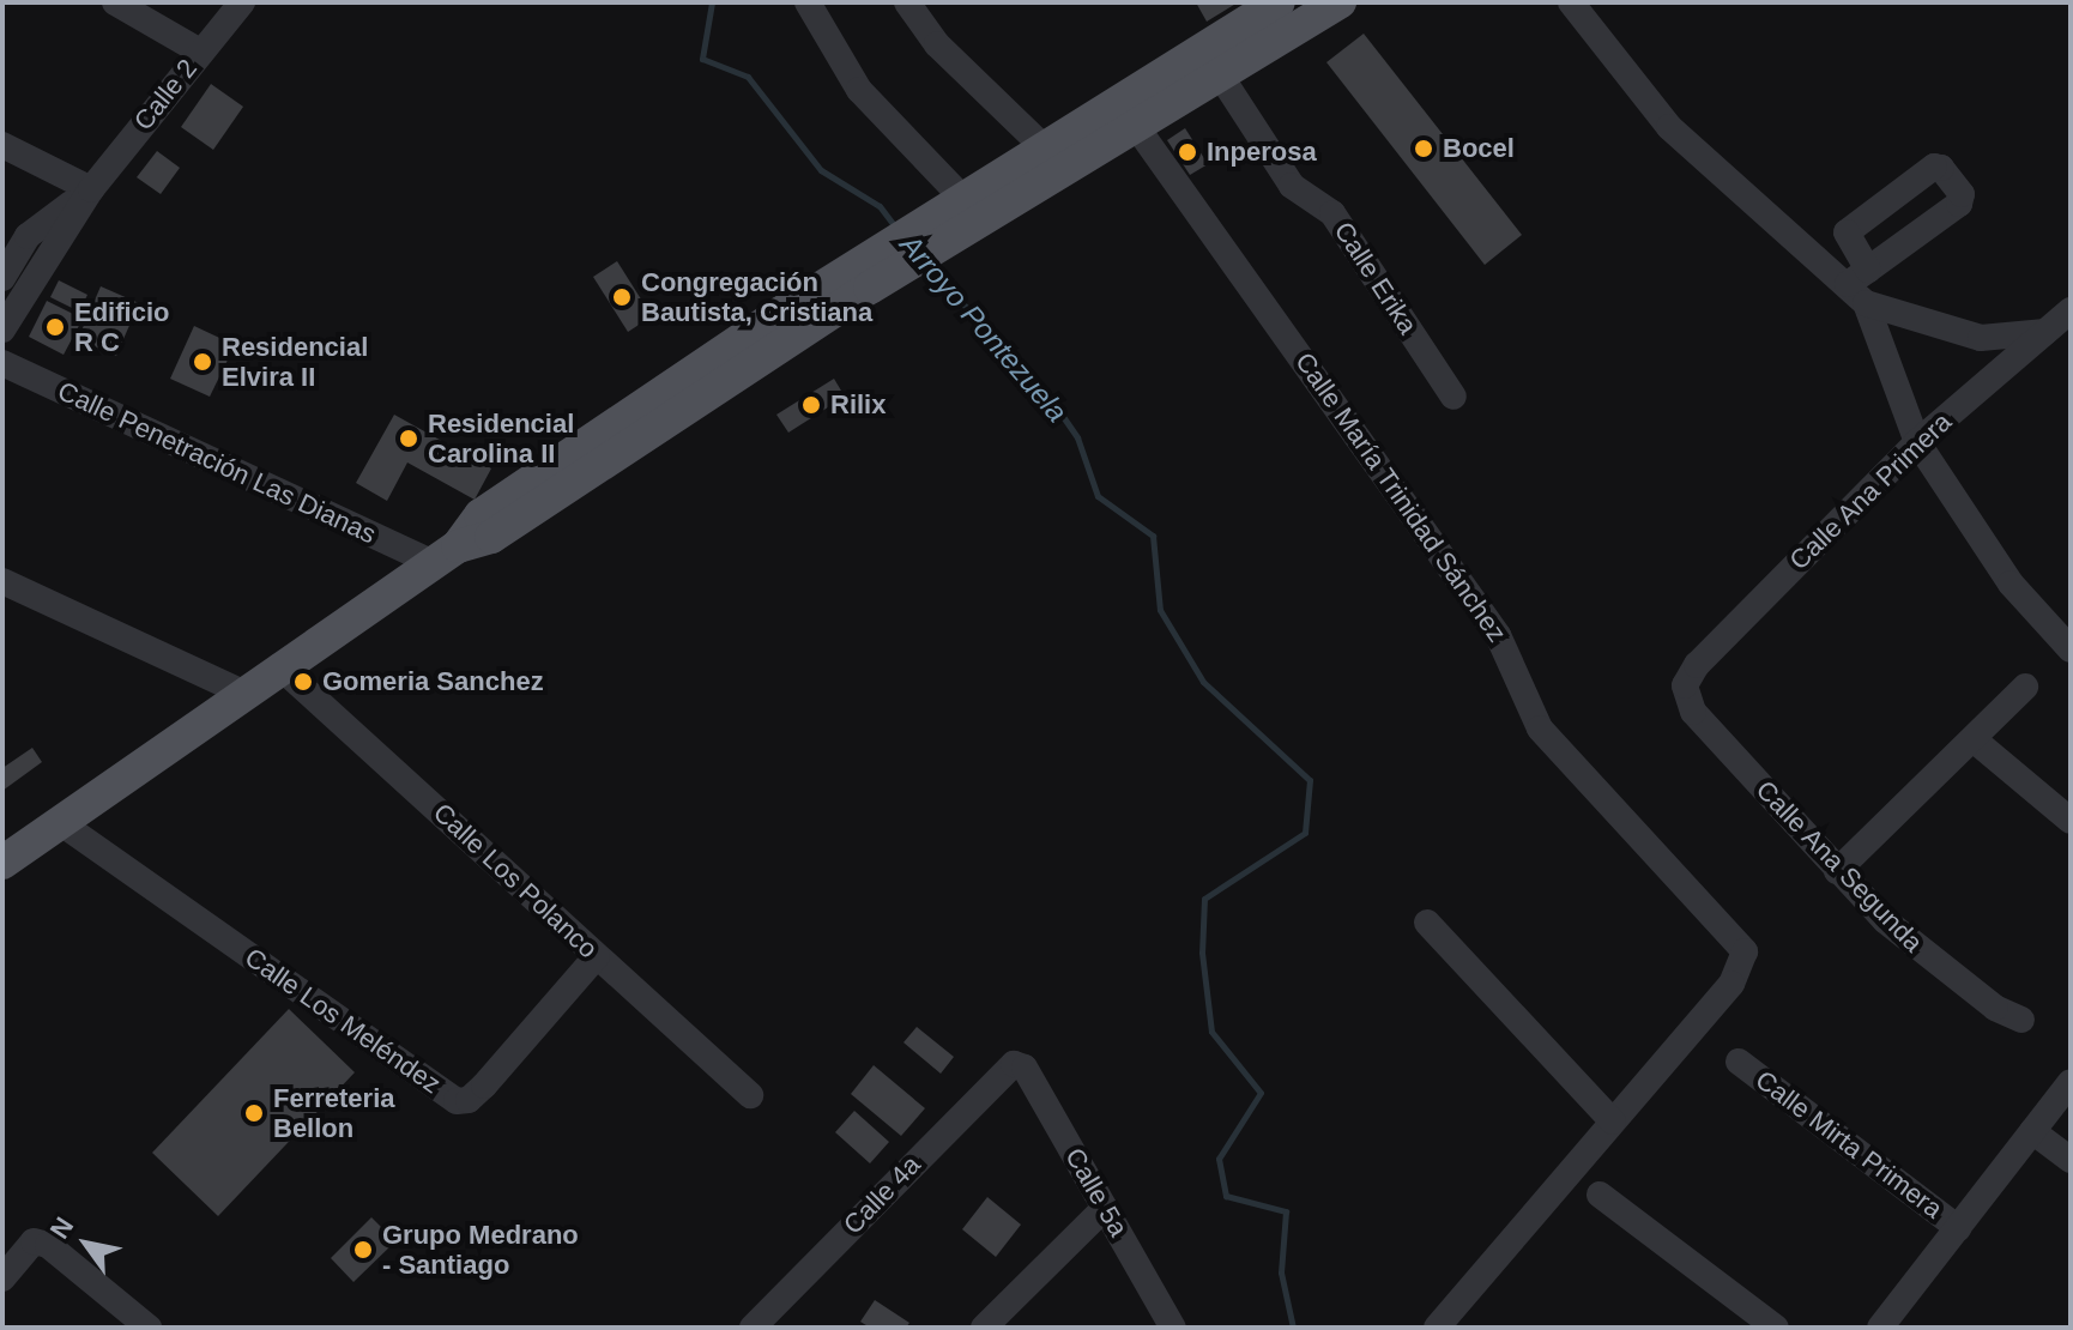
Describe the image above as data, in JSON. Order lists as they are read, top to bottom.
{
  "streets": {
    "street": [
      "Calle 2",
      "Calle Erika",
      "Calle Penetración Las Dianas",
      "Calle Ana Primera",
      "Calle María Trinidad Sánchez",
      "Calle Ana Segunda",
      "Calle Los Polanco",
      "Calle Los Meléndez",
      "Calle Mirta Primera",
      "Calle 5a",
      "Calle 4a"
    ]
  },
  "crossings": [
    ["Calle Ana Primera", "Calle Ana Segunda"],
    ["Calle Los Polanco", "Calle Los Meléndez"],
    ["Calle 5a", "Calle 4a"]
  ],
  "water": ["Arroyo Pontezuela"],
  "places": [
    "Bocel",
    "Inperosa",
    "Congregación Bautista, Cristiana",
    "Edificio R C",
    "Residencial Elvira II",
    "Rilix",
    "Residencial Carolina II",
    "Gomeria Sanchez",
    "Ferreteria Bellon",
    "Grupo Medrano - Santiago"
  ],
  "north": "top left"
}
